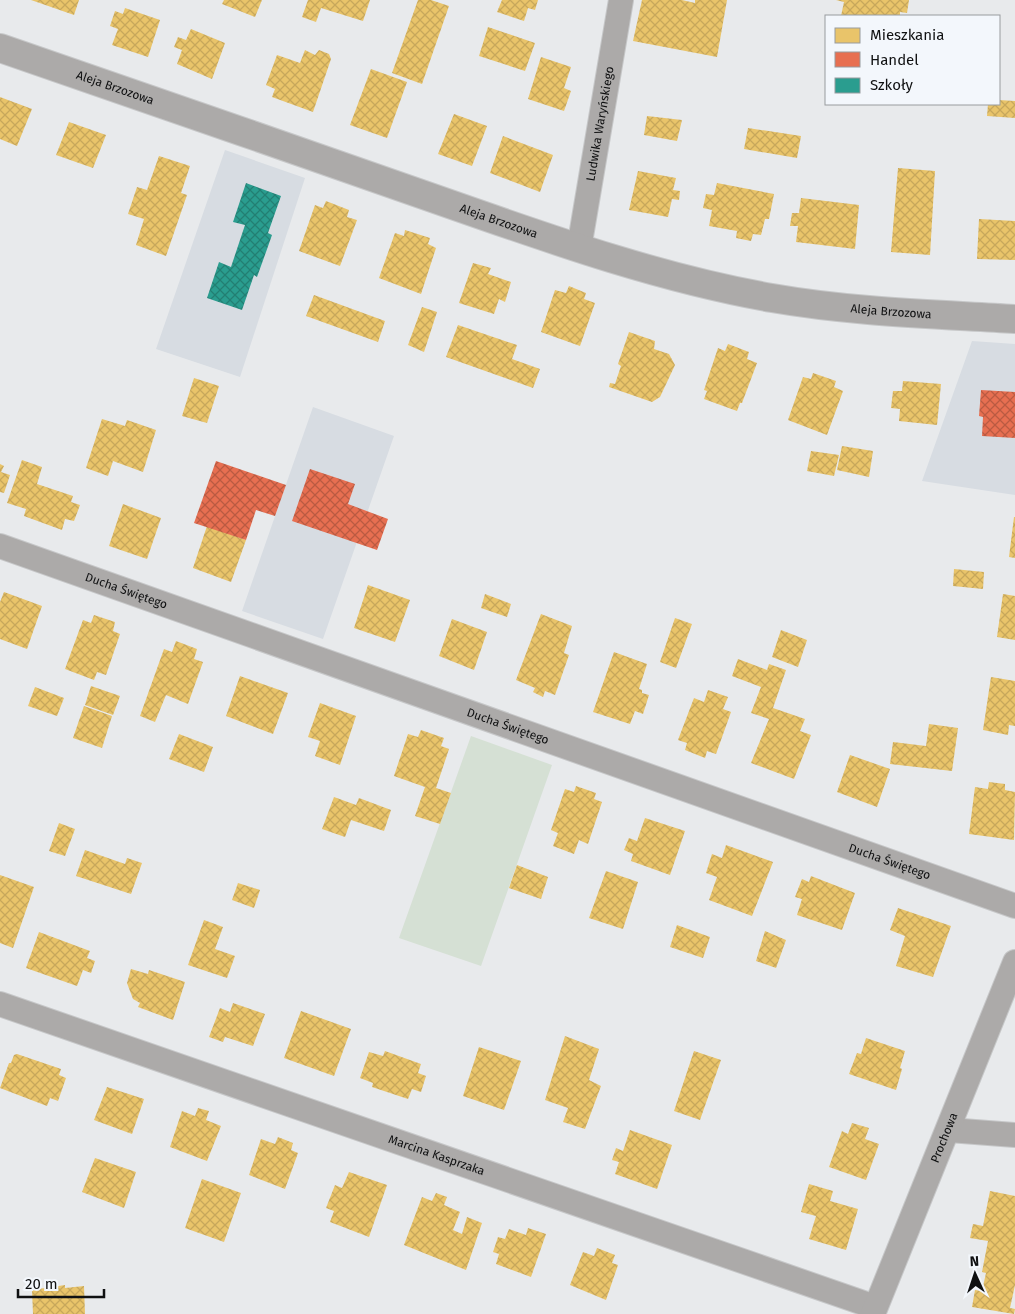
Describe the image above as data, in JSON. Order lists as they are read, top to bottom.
{
  "streets": {
    "street": [
      "Aleja Brzozowa",
      "Ludwika Waryńskiego",
      "Ducha Świętego",
      "Prochowa",
      "Marcina Kasprzaka"
    ]
  },
  "crossings": [
    ["Aleja Brzozowa", "Ludwika Waryńskiego"],
    ["Prochowa", "Marcina Kasprzaka"]
  ],
  "legend": ["Mieszkania", "Handel", "Szkoły"],
  "scale_bar": "20 m",
  "north": "top"
}
